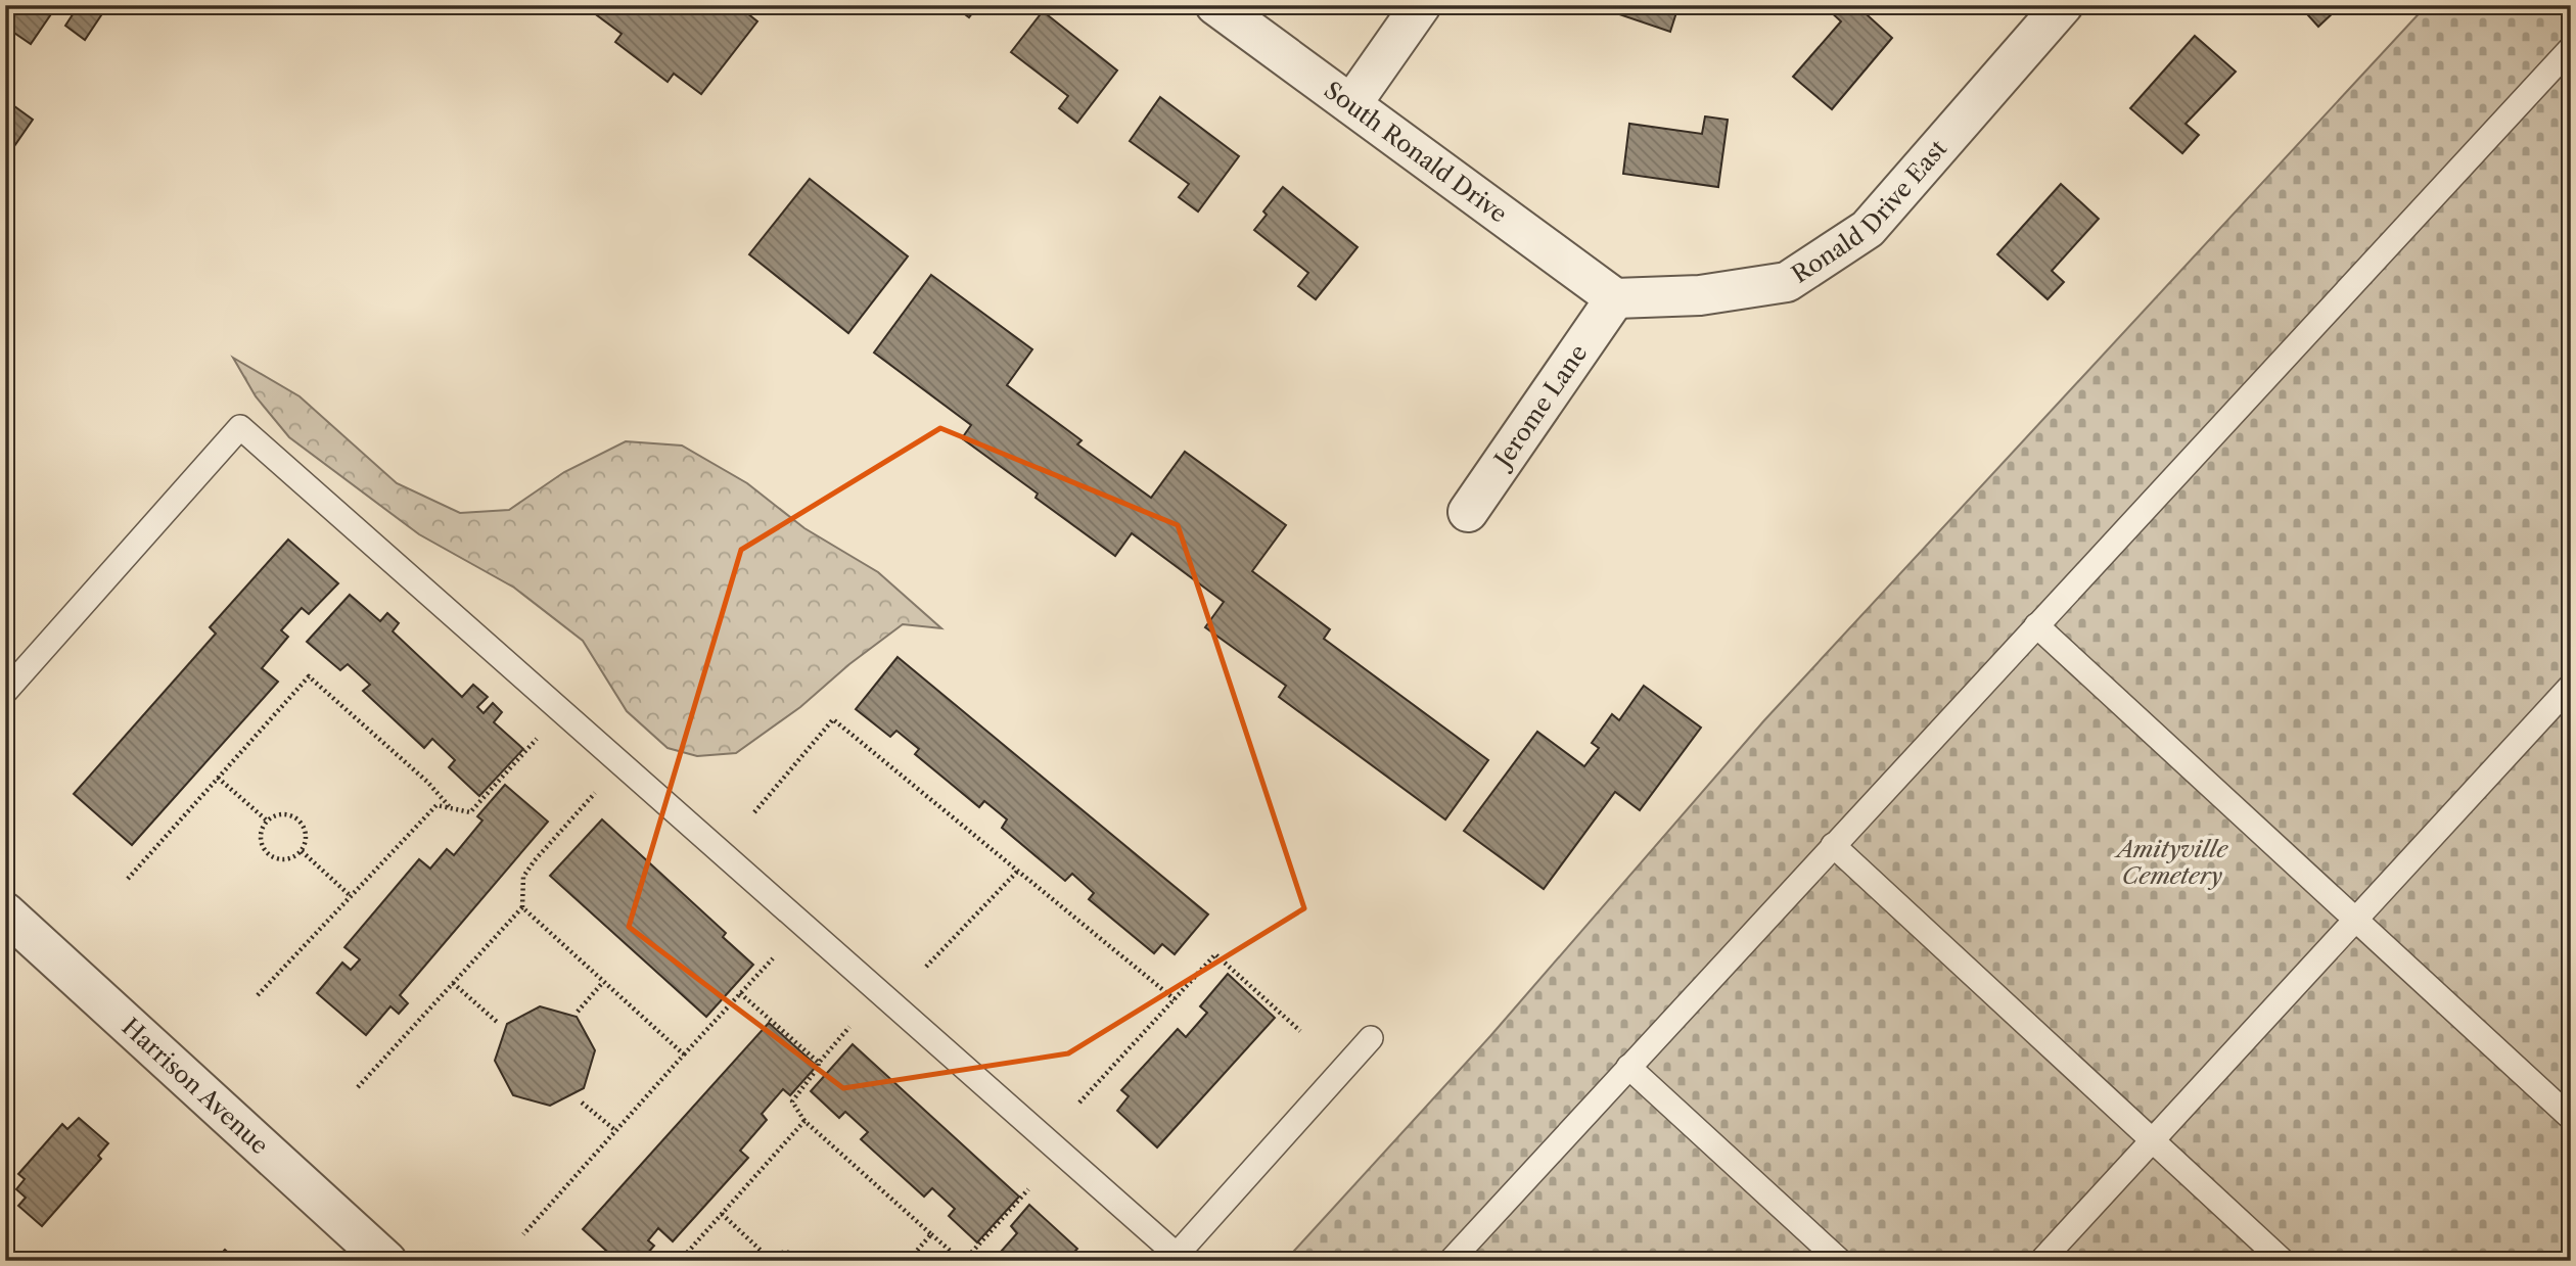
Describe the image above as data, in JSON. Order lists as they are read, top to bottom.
{
  "streets": {
    "street": [
      "South Ronald Drive",
      "Ronald Drive East",
      "Jerome Lane",
      "Harrison Avenue"
    ]
  },
  "crossings": [
    ["South Ronald Drive", "Ronald Drive East"],
    ["South Ronald Drive", "Jerome Lane"],
    ["Ronald Drive East", "Jerome Lane"]
  ],
  "parks": ["Amityville Cemetery"]
}
